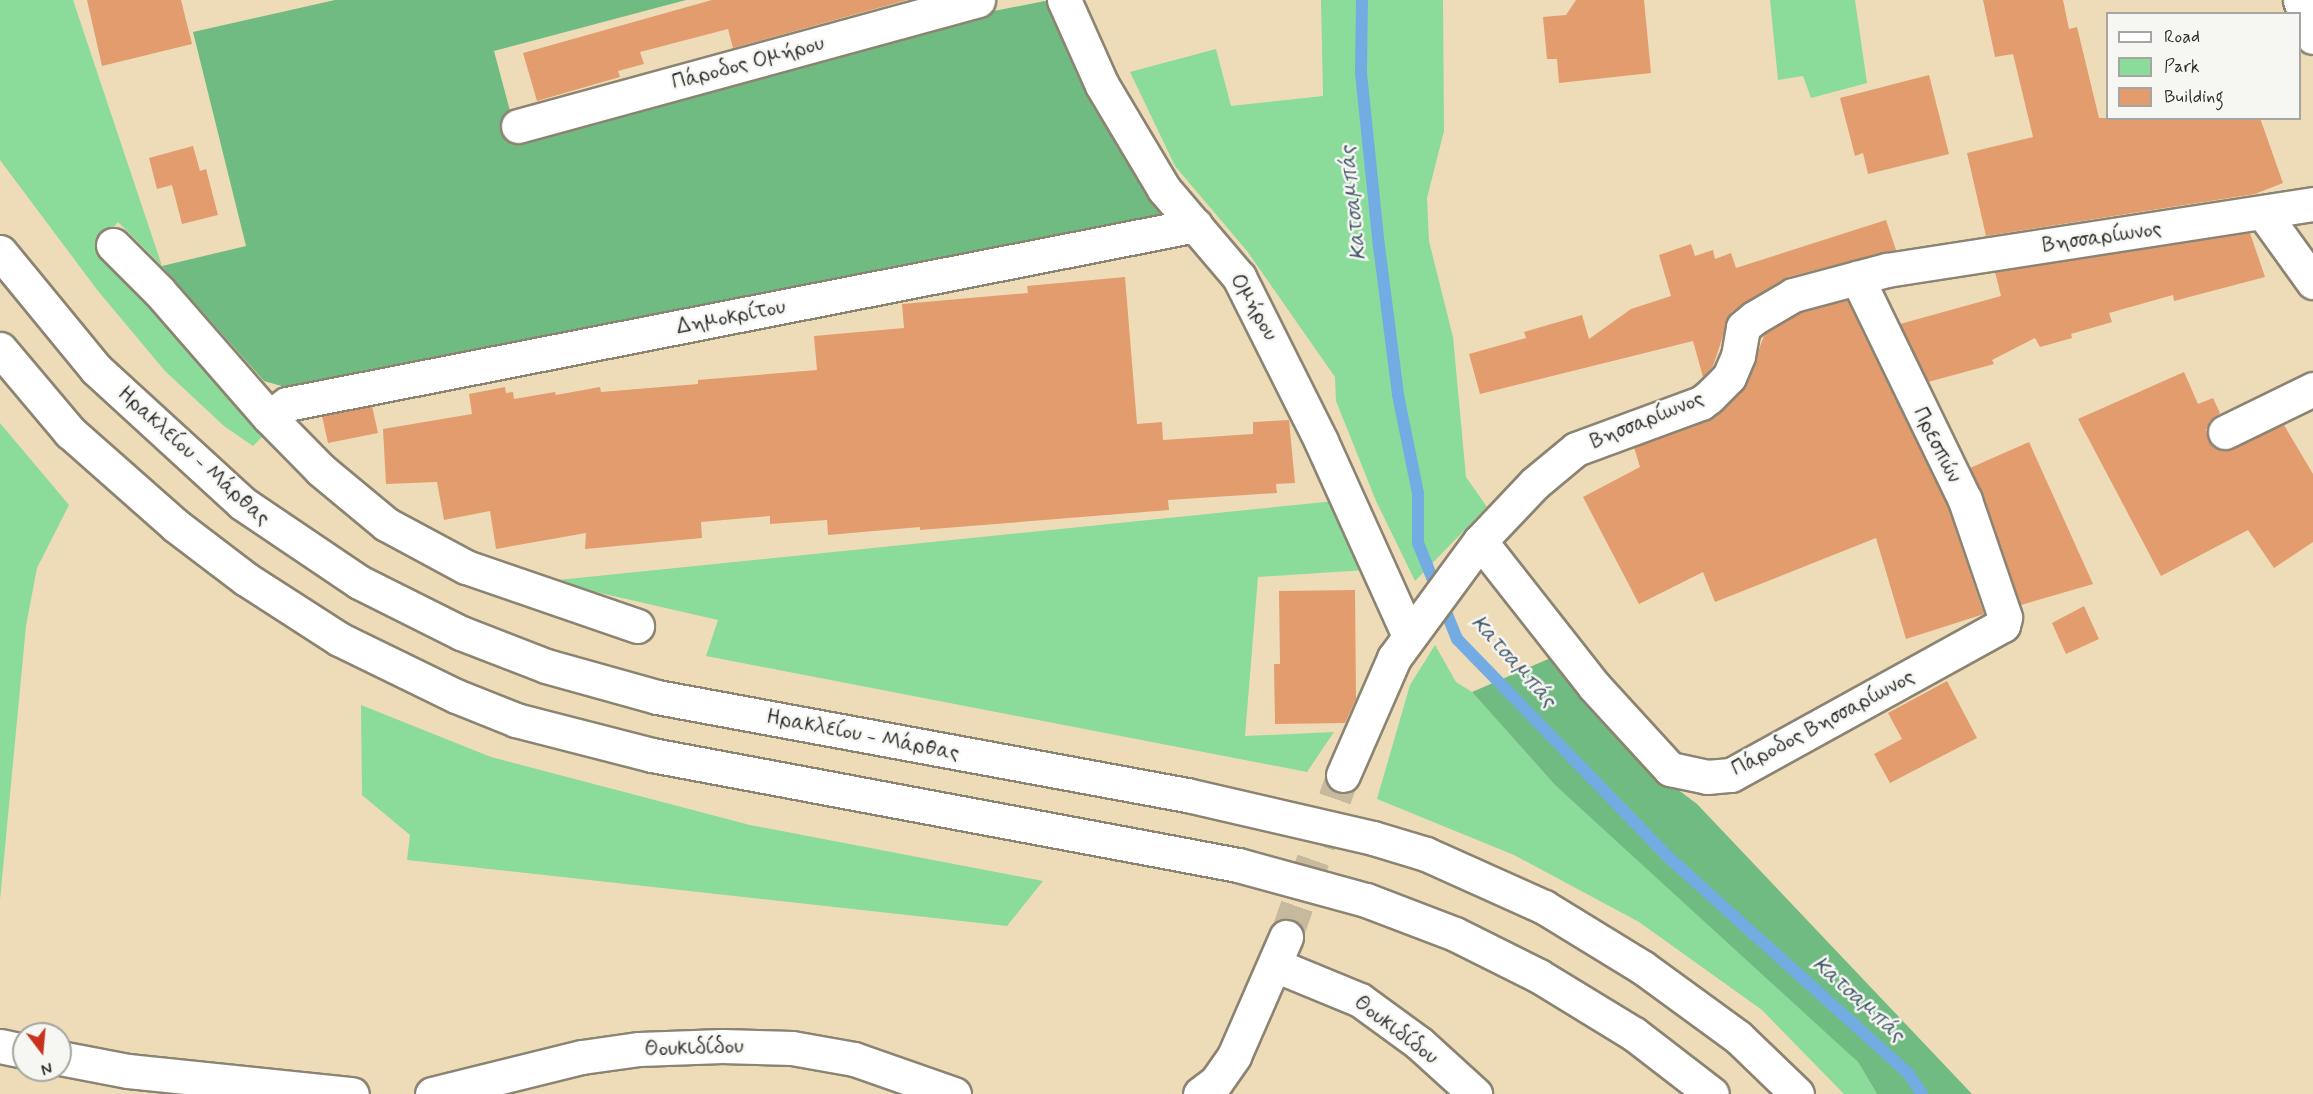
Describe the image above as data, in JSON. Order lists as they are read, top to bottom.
{
  "streets": {
    "street": [
      "Πάροδος Ομήρου",
      "Βησσαρίωνος",
      "Ομήρου",
      "Δημοκρίτου",
      "Πρεσπών",
      "Ηρακλείου - Μάρθας",
      "Πάροδος Βησσαρίωνος",
      "Θουκιδίδου"
    ]
  },
  "crossings": [
    ["Βησσαρίωνος", "Ομήρου"],
    ["Βησσαρίωνος", "Πρεσπών"],
    ["Βησσαρίωνος", "Πάροδος Βησσαρίωνος"],
    ["Ομήρου", "Δημοκρίτου"],
    ["Πρεσπών", "Πάροδος Βησσαρίωνος"]
  ],
  "water": ["Κατσαμπάς"],
  "legend": ["Road", "Park", "Building"],
  "north": "bottom"
}
